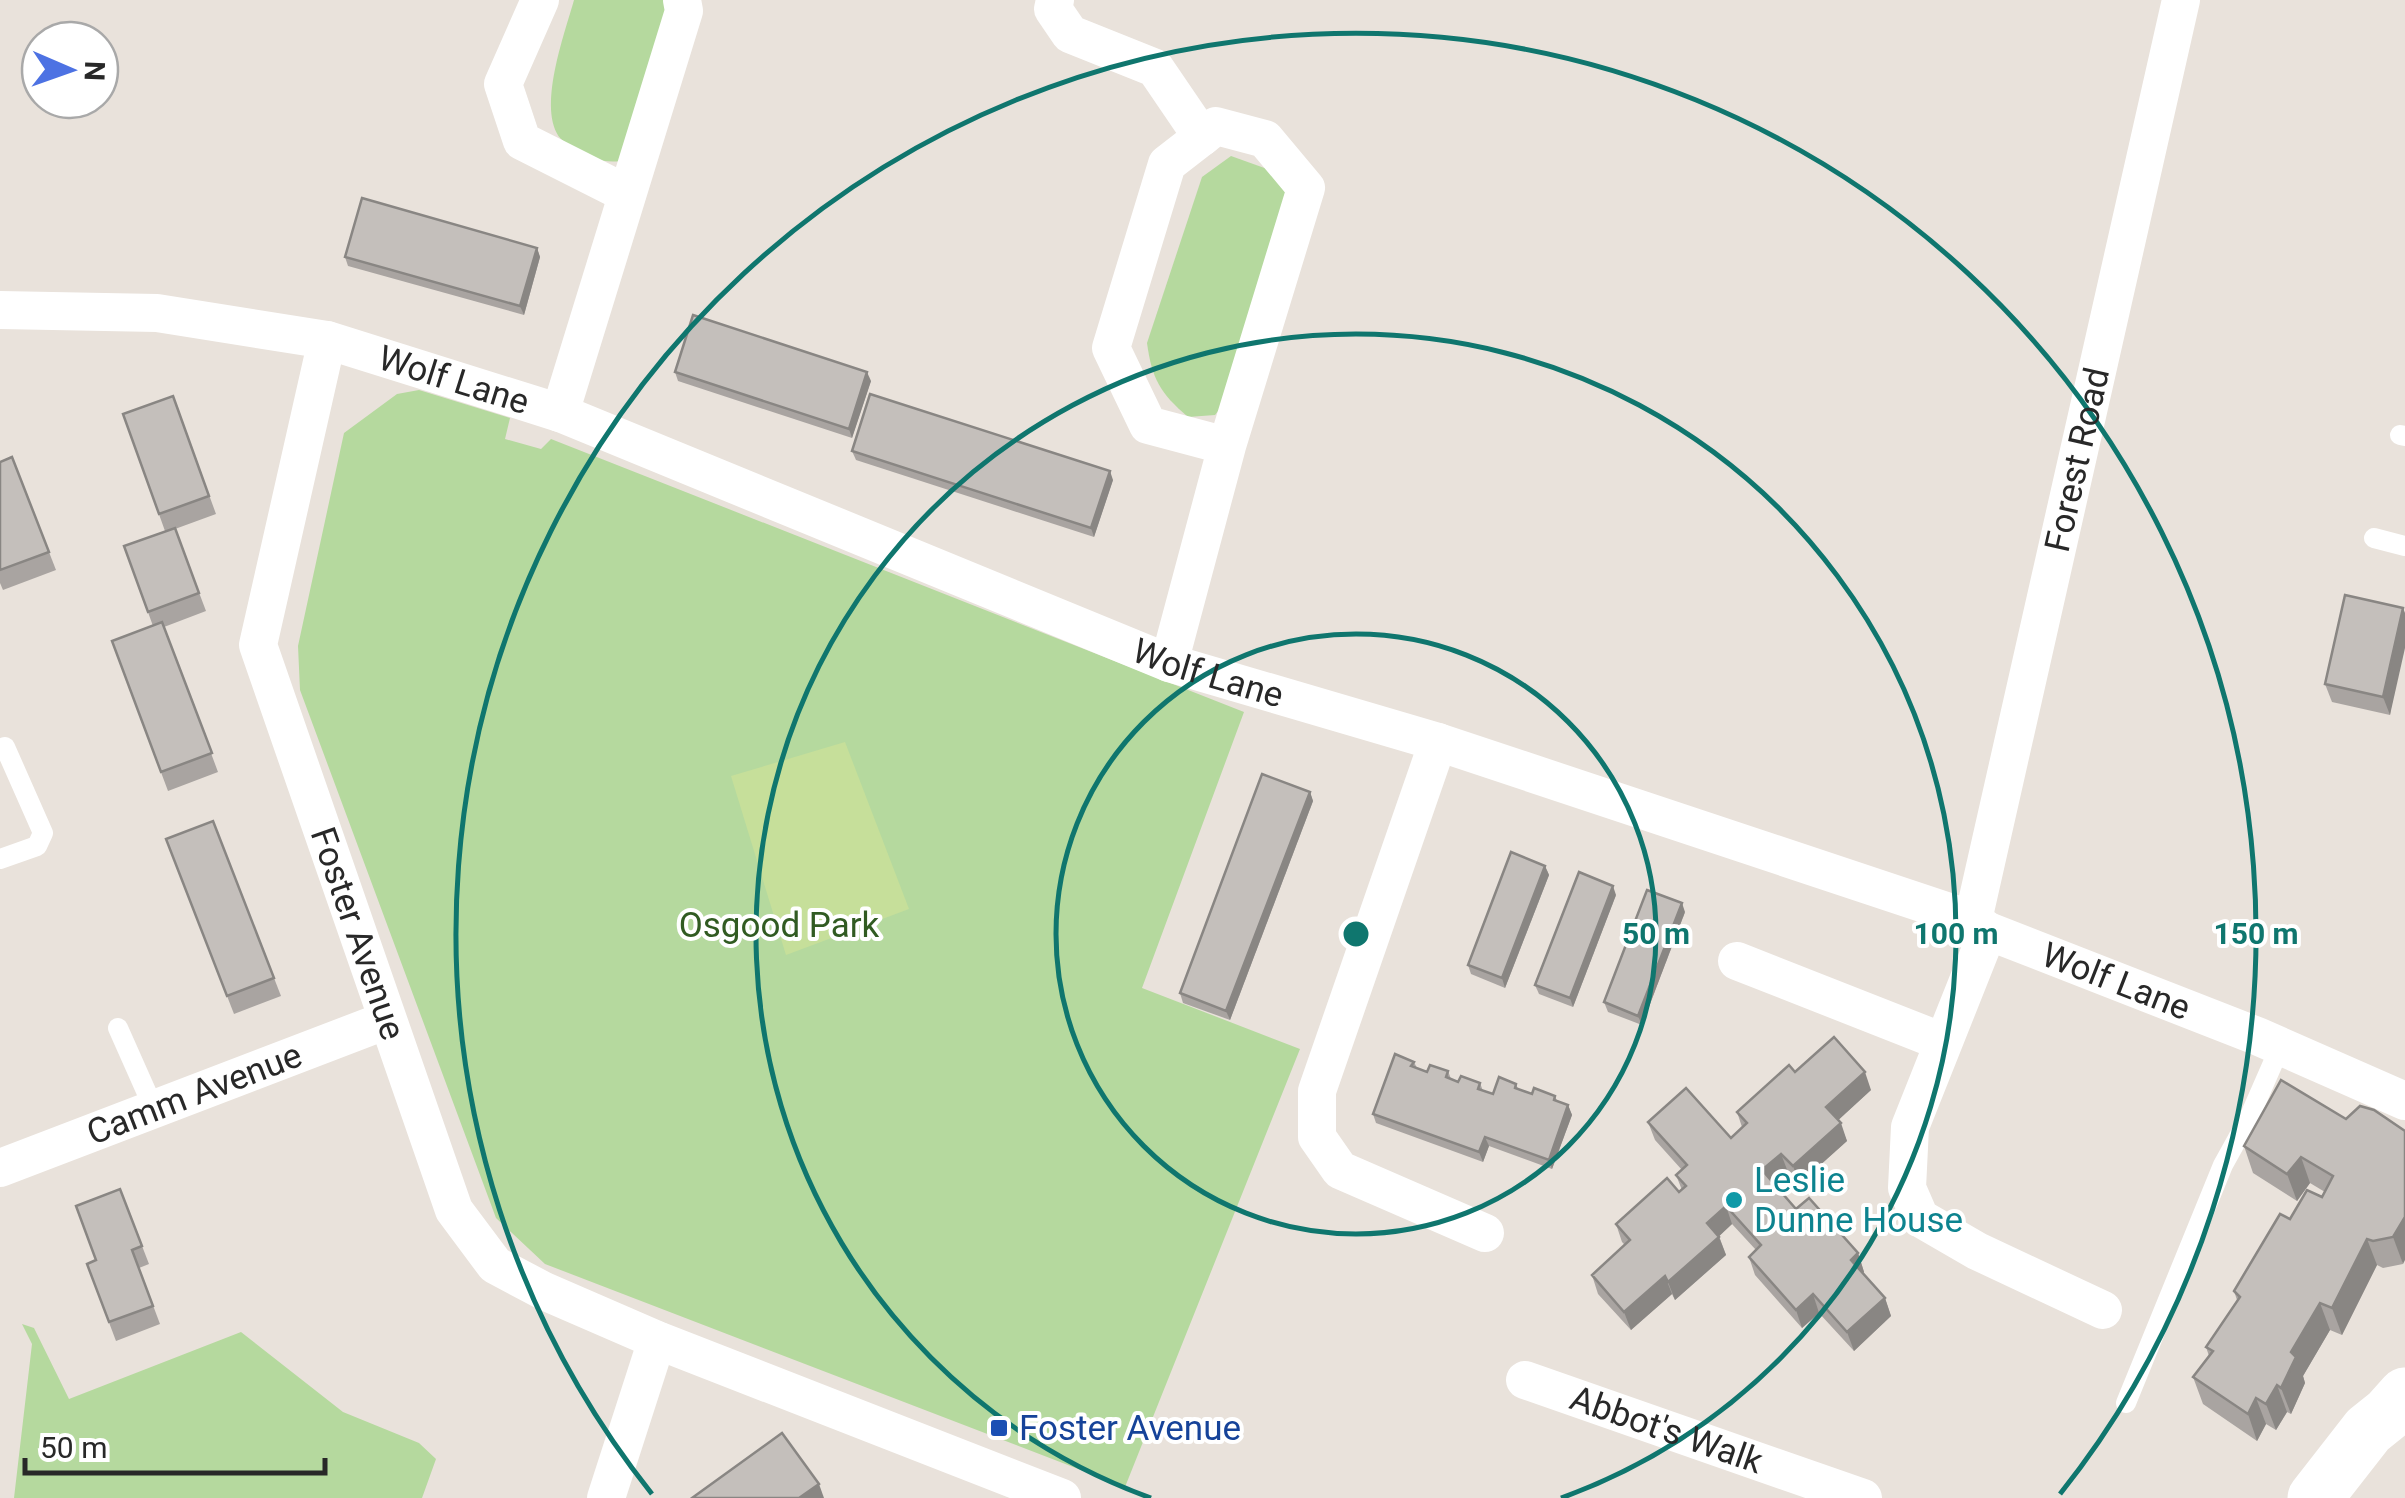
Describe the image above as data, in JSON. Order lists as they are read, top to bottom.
{
  "streets": {
    "street": [
      "Wolf Lane",
      "Forest Road",
      "Foster Avenue",
      "Camm Avenue",
      "Abbot's Walk"
    ]
  },
  "crossings": [
    ["Wolf Lane", "Forest Road"],
    ["Wolf Lane", "Foster Avenue"],
    ["Foster Avenue", "Camm Avenue"]
  ],
  "parks": ["Osgood Park"],
  "places": {
    "other": ["Leslie Dunne House"],
    "transit": ["Foster Avenue"]
  },
  "scale_bar": "50 m",
  "north": "right",
  "rings": ["50 m", "100 m", "150 m"]
}
